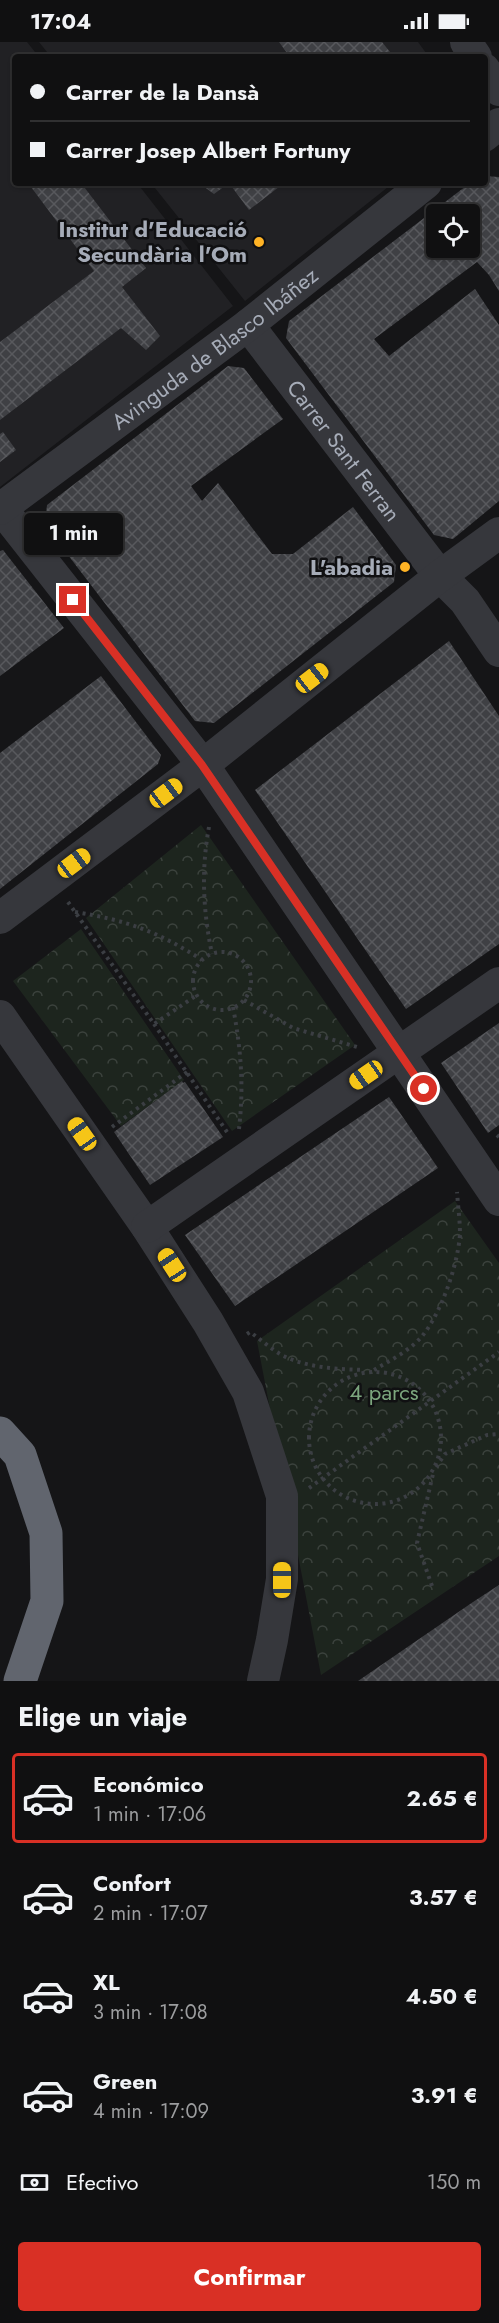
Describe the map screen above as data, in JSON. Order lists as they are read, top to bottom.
{
  "streets": {
    "street": ["Avinguda de Blasco Ibáñez", "Carrer Sant Ferran"]
  },
  "crossings": [
    ["Avinguda de Blasco Ibáñez", "Carrer Sant Ferran"]
  ],
  "parks": ["4 parcs"],
  "places": ["Institut d'Educació Secundària l'Om", "L'abadia"],
  "page": {
    "status": "17:04",
    "banner": ["Carrer de la Dansà", "Carrer Josep Albert Fortuny"],
    "bubble": "1 min",
    "heading": "Elige un viaje",
    "list": [
      {
        "name": "Económico",
        "note": "1 min · 17:06",
        "value": "2.65 €"
      },
      {
        "name": "Confort",
        "note": "2 min · 17:07",
        "value": "3.57 €"
      },
      {
        "name": "XL",
        "note": "3 min · 17:08",
        "value": "4.50 €"
      },
      {
        "name": "Green",
        "note": "4 min · 17:09",
        "value": "3.91 €"
      }
    ],
    "pay": ["Efectivo", "150 m"],
    "buttons": "Confirmar"
  }
}
